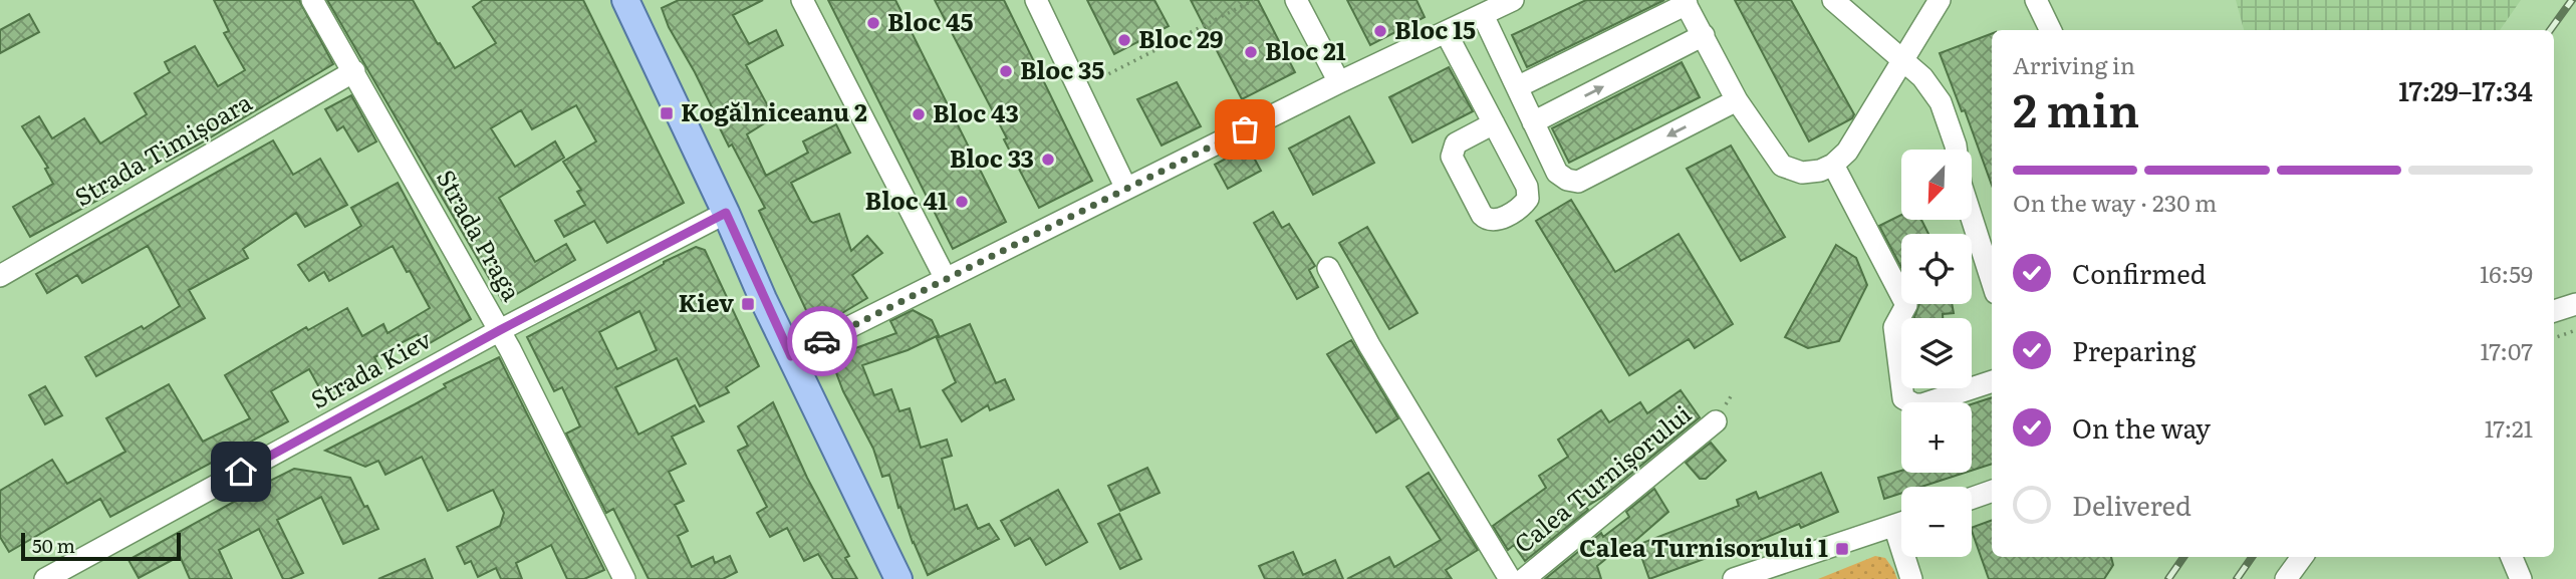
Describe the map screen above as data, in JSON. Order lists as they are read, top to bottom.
{
  "streets": {
    "street": [
      "Strada Timișoara",
      "Strada Praga",
      "Strada Kiev",
      "Calea Turnișorului"
    ]
  },
  "crossings": [
    ["Strada Timișoara", "Strada Praga"],
    ["Strada Praga", "Strada Kiev"]
  ],
  "places": {
    "other": [
      "Bloc 45",
      "Bloc 15",
      "Bloc 29",
      "Bloc 21",
      "Bloc 35",
      "Bloc 43",
      "Bloc 33",
      "Bloc 41"
    ],
    "transit": ["Kogălniceanu 2", "Kiev", "Calea Turnisorului 1"]
  },
  "scale_bar": "50 m",
  "north": "bottom left",
  "page": {
    "heading": ["2 min", "Arriving in", "17:29–17:34"],
    "map_buttons": ["+", "−"],
    "bar": "On the way · 230 m",
    "list": [
      ["Confirmed", "16:59"],
      ["Preparing", "17:07"],
      ["On the way", "17:21"],
      "Delivered"
    ],
    "scale": "50 m"
  }
}
